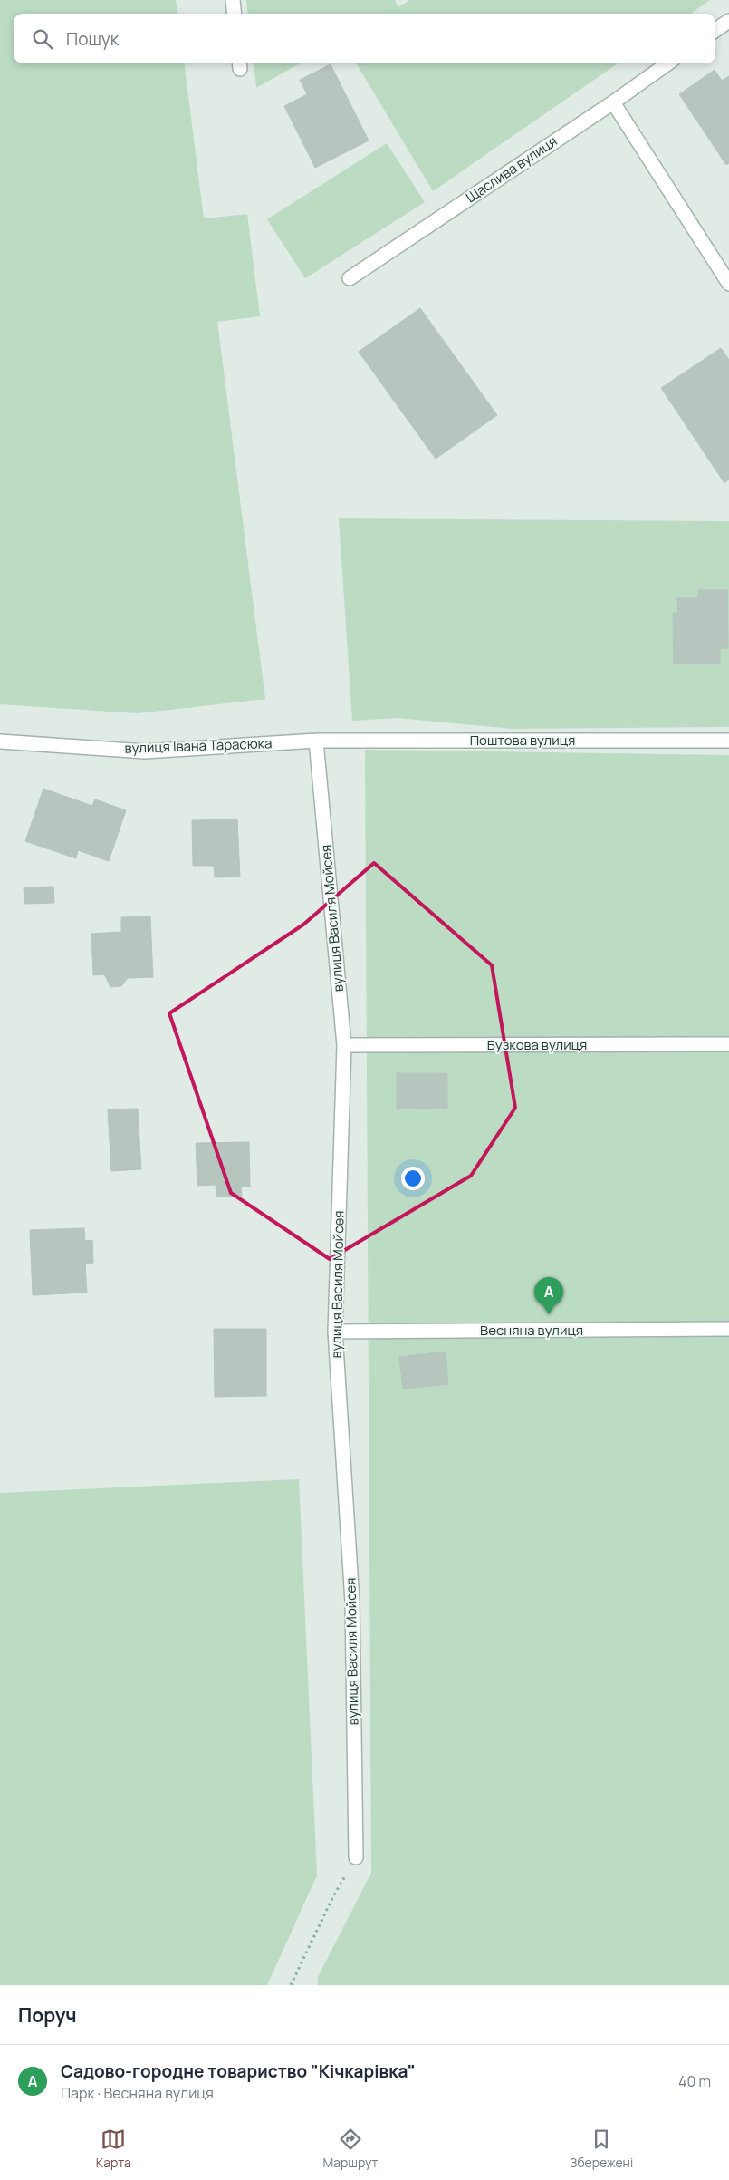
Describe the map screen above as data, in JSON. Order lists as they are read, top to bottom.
{
  "streets": {
    "street": [
      "Щаслива вулиця",
      "Поштова вулиця",
      "вулиця Івана Тарасюка",
      "вулиця Василя Мойсея",
      "Бузкова вулиця",
      "Весняна вулиця"
    ]
  },
  "crossings": [
    ["Поштова вулиця", "вулиця Івана Тарасюка"],
    ["Поштова вулиця", "вулиця Василя Мойсея"],
    ["вулиця Івана Тарасюка", "вулиця Василя Мойсея"],
    ["вулиця Василя Мойсея", "Бузкова вулиця"],
    ["вулиця Василя Мойсея", "Весняна вулиця"]
  ],
  "page": {
    "search": "Пошук",
    "pins": "A",
    "heading": "Поруч",
    "list": [
      {
        "mark": "A",
        "name": "Садово-городне товариство \"Кічкарівка\"",
        "note": "Парк · Весняна вулиця",
        "value": "40 m"
      }
    ],
    "nav": ["Карта", "Маршрут", "Збережені"]
  }
}
